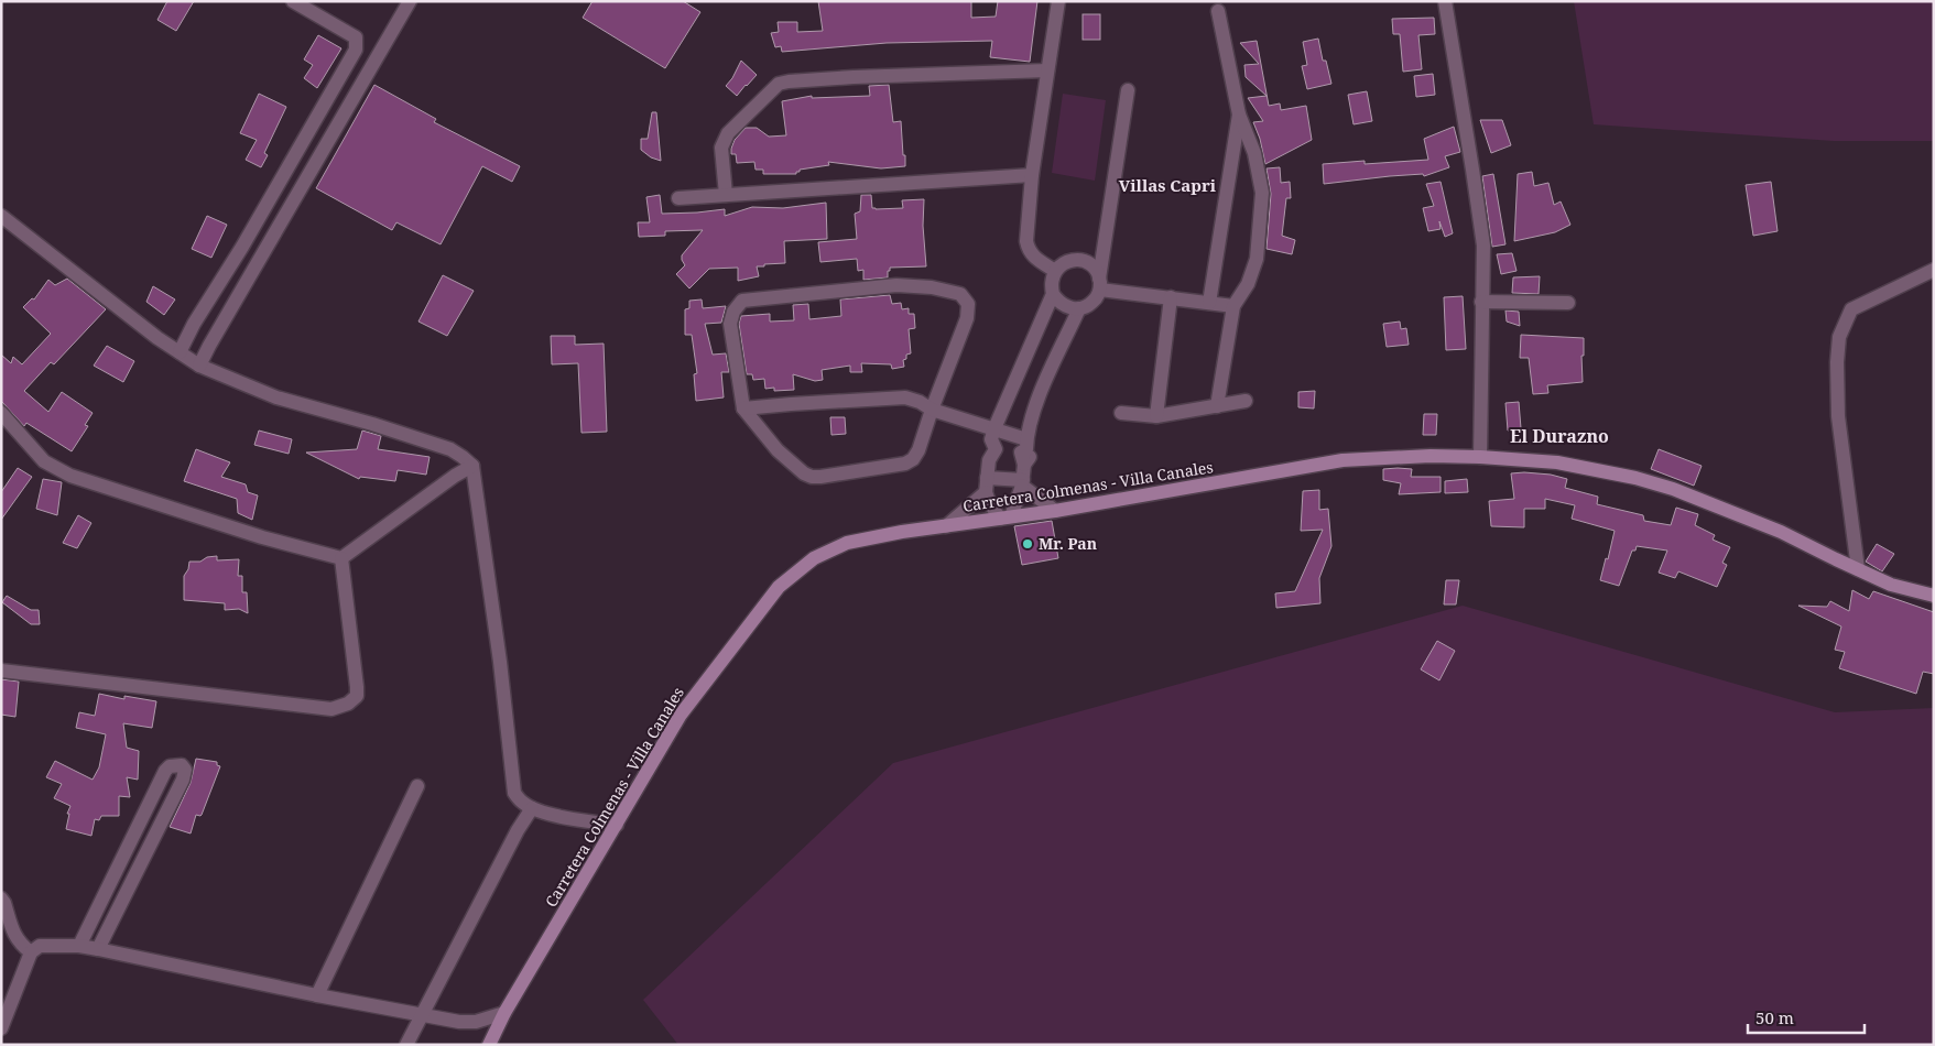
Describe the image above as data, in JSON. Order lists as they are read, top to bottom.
{
  "streets": {
    "street": ["Carretera Colmenas - Villa Canales"]
  },
  "districts": ["Villas Capri", "El Durazno"],
  "places": ["Mr. Pan"],
  "scale_bar": "50 m"
}
